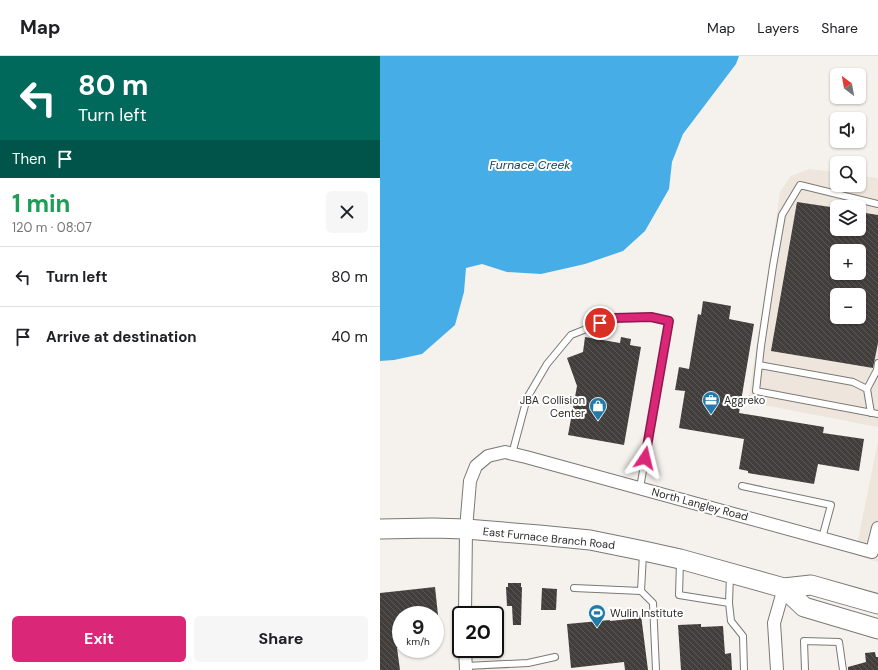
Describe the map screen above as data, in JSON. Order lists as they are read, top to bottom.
{
  "streets": {
    "main road": ["East Furnace Branch Road"],
    "street": ["North Langley Road"]
  },
  "crossings": [
    ["North Langley Road", "East Furnace Branch Road"]
  ],
  "water": ["Furnace Creek"],
  "places": {
    "office": ["Aggreko"],
    "shop": ["JBA Collision Center"],
    "sports": ["Wulin Institute"]
  },
  "north": "top left",
  "page": {
    "header": "Map",
    "nav": ["Map", "Layers", "Share"],
    "turn": ["80 m", "Turn left"],
    "map_buttons": ["+", "−"],
    "then": "Then",
    "heading": ["1 min", "120 m · 08:07"],
    "list": [
      {
        "name": "Turn left",
        "value": "80 m"
      },
      {
        "name": "Arrive at destination",
        "value": "40 m"
      }
    ],
    "speed": "9 km/h",
    "limit": "20",
    "buttons": ["Exit", "Share"]
  }
}
